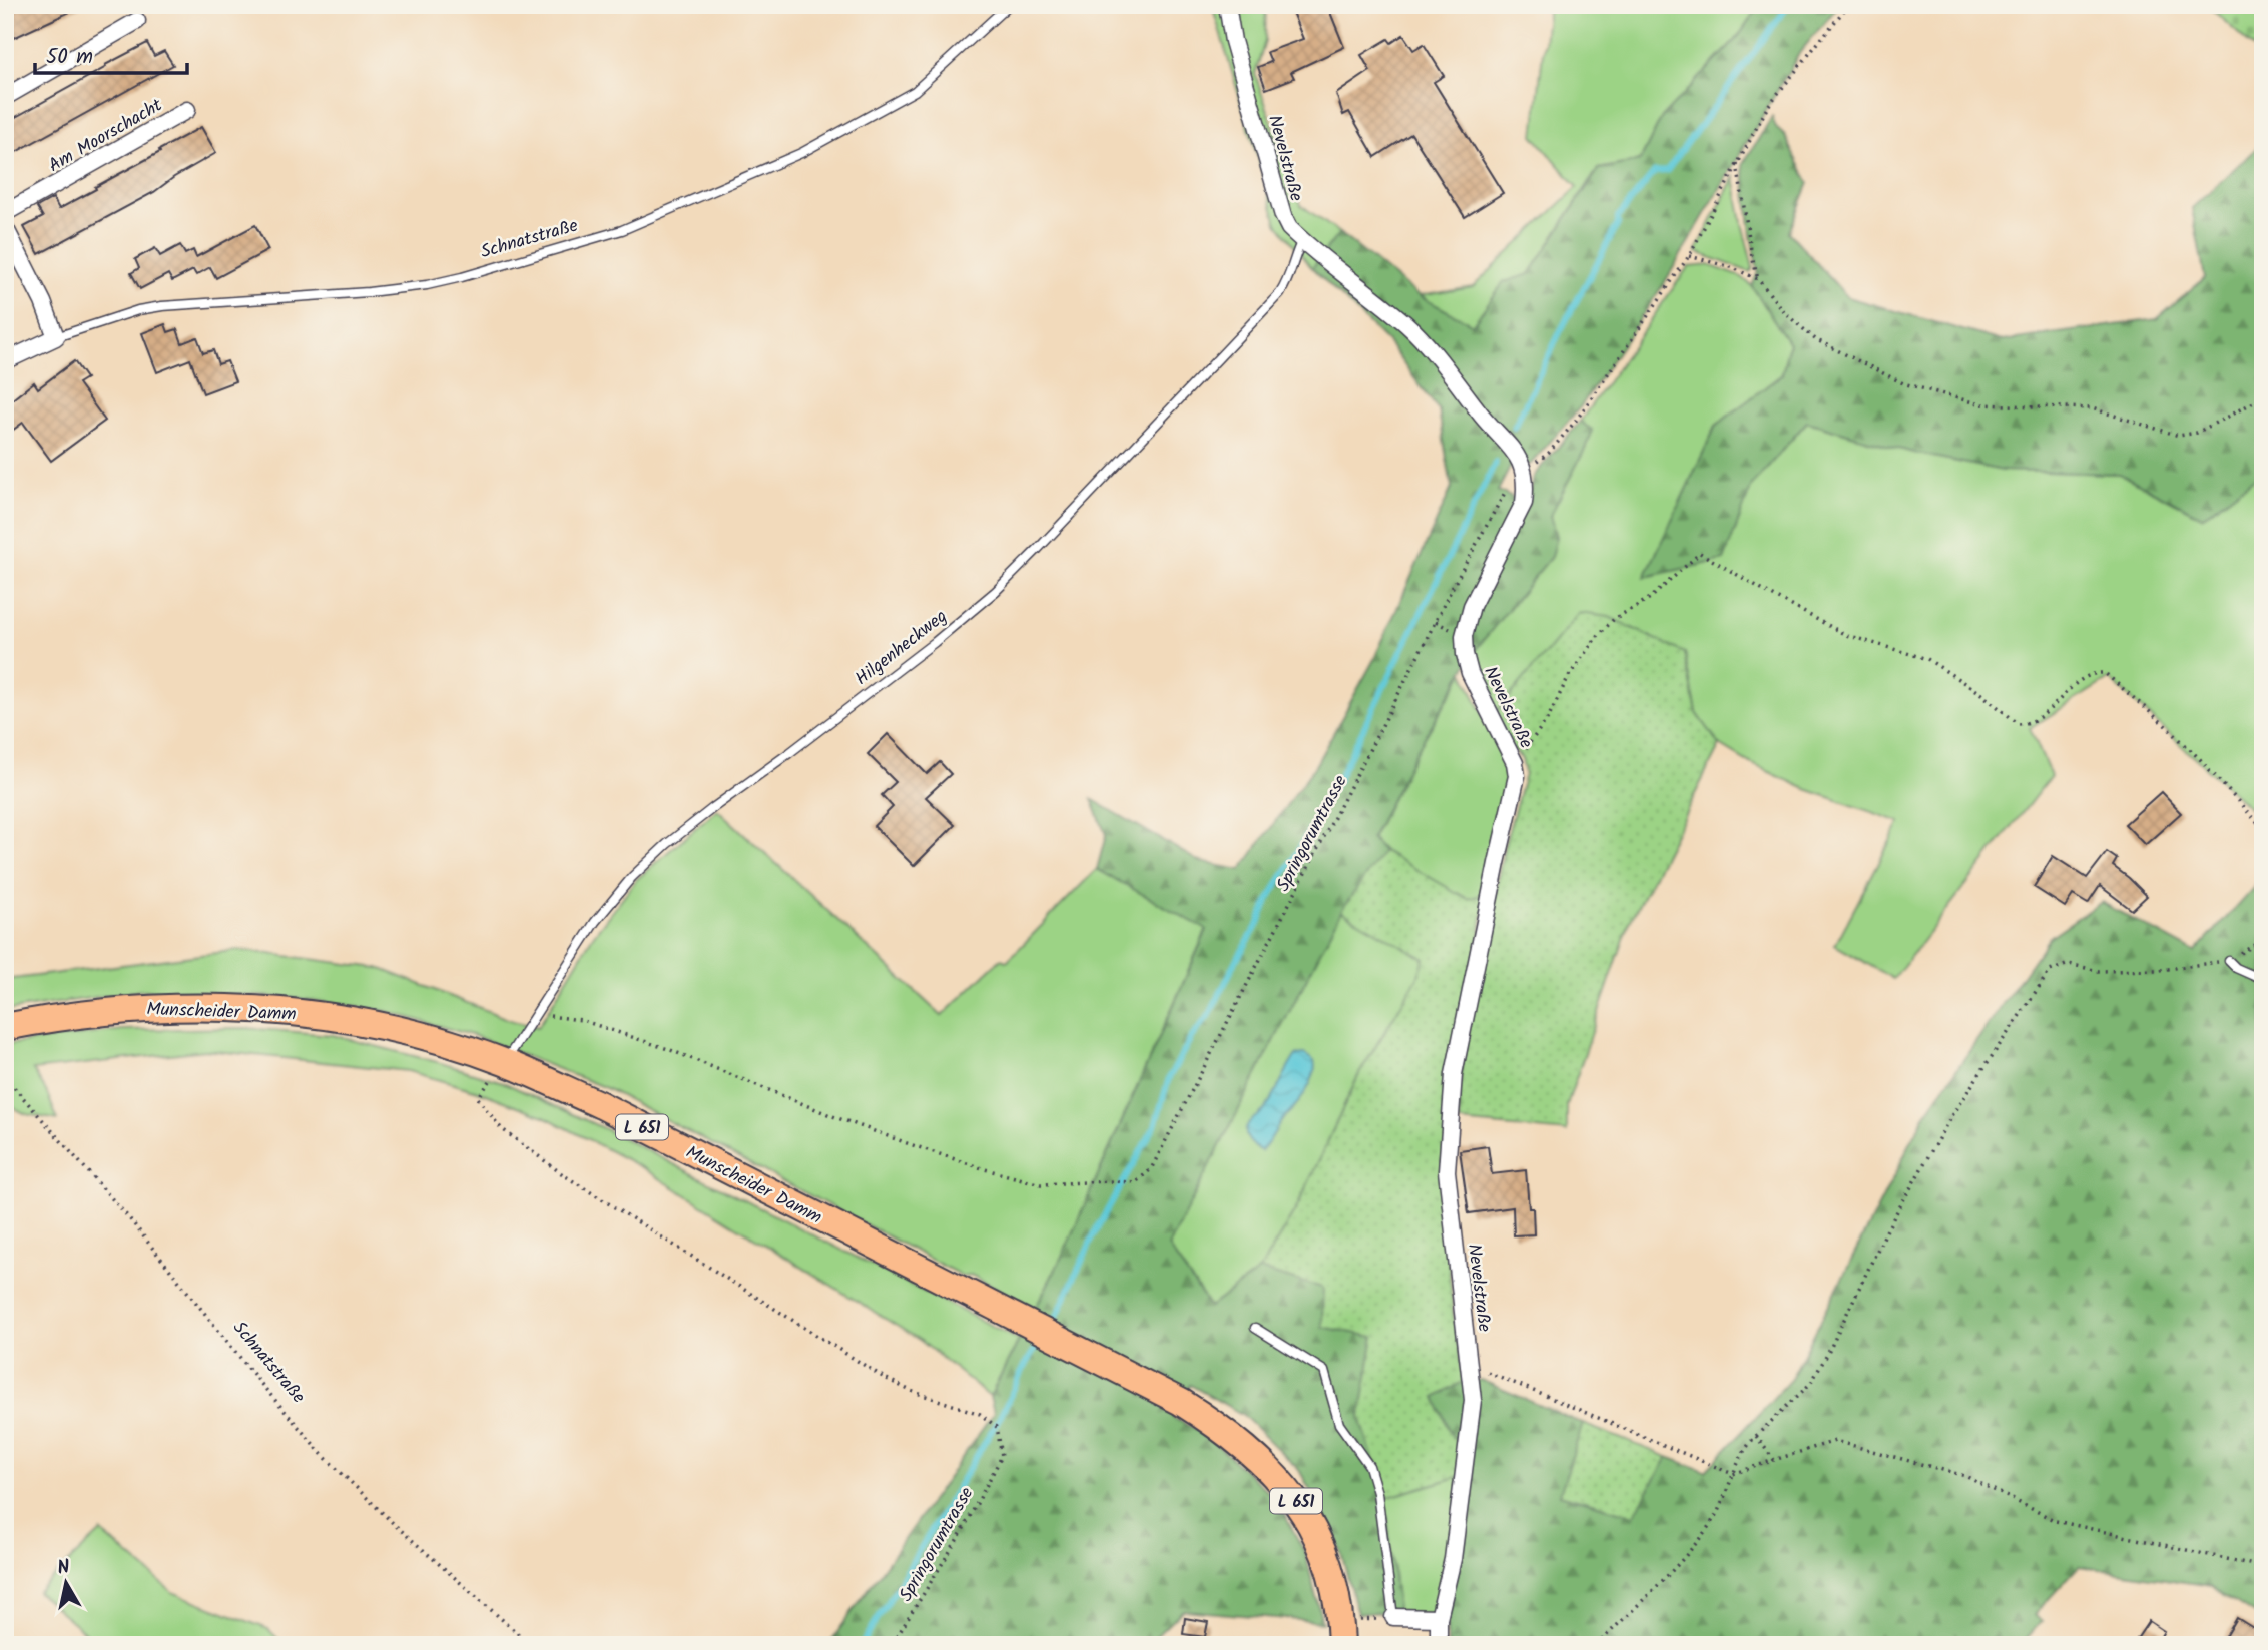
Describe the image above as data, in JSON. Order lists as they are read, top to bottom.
{
  "streets": {
    "main road": ["Munscheider Damm", "L 651"],
    "street": ["Am Moorschacht", "Nevelstraße", "Schnatstraße"],
    "lane": ["Hilgenheckweg"],
    "path": ["Springorumtrasse"]
  },
  "crossings": [
    ["Nevelstraße", "Hilgenheckweg"],
    ["Hilgenheckweg", "Springorumtrasse"],
    ["Hilgenheckweg", "Munscheider Damm"]
  ],
  "scale_bar": "50 m",
  "north": "top"
}
